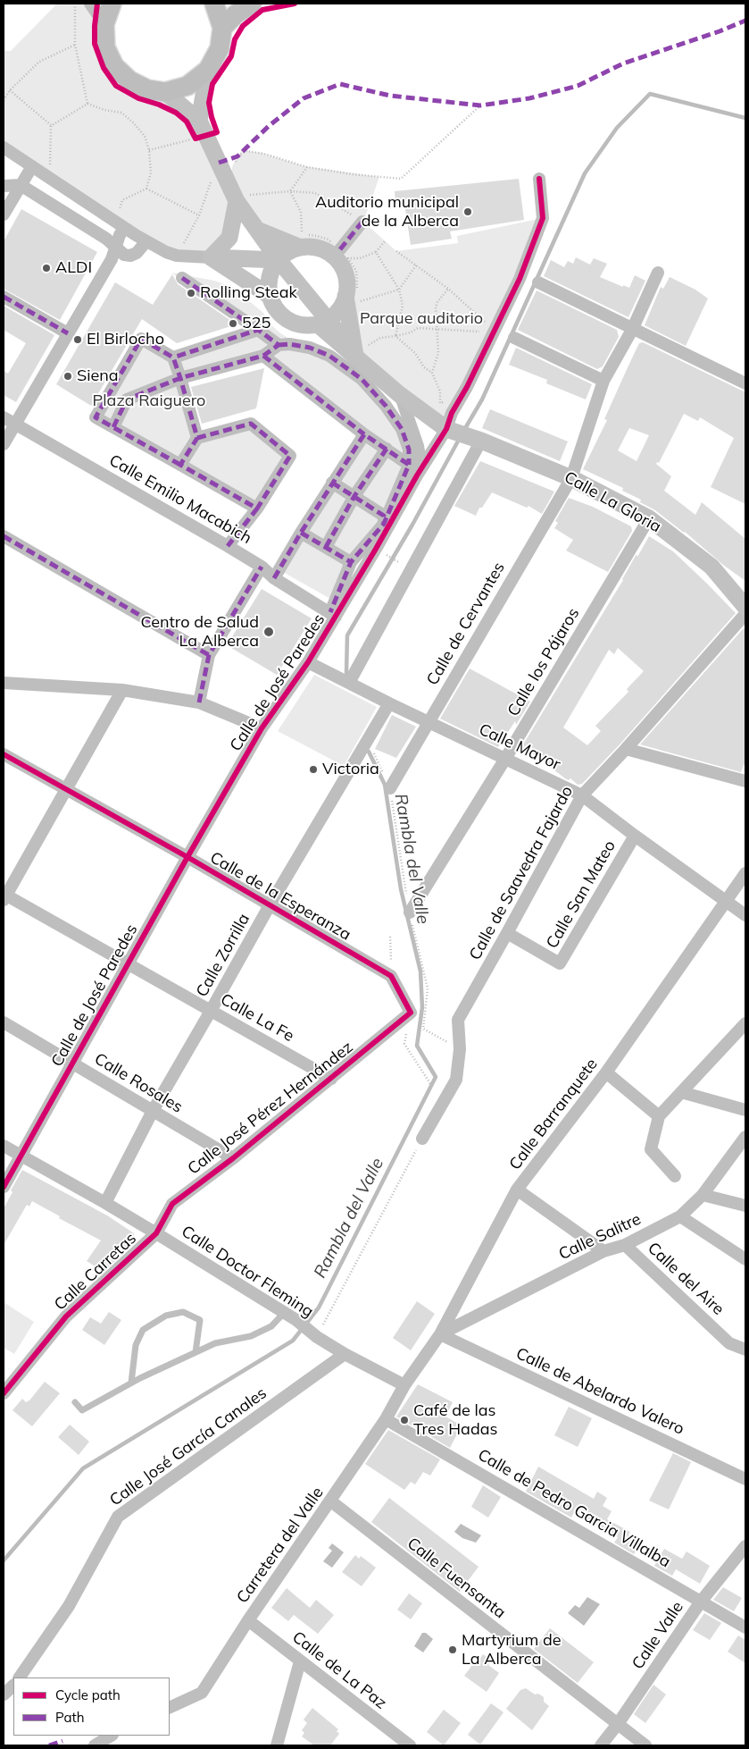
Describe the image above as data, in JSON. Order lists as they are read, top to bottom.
{
  "streets": {
    "main road": ["Calle La Gloria"],
    "street": [
      "Calle Emilio Macabich",
      "Calle de Cervantes",
      "Calle los Pájaros",
      "Calle de José Paredes",
      "Calle Mayor",
      "Calle de Saavedra Fajardo",
      "Calle San Mateo",
      "Calle de la Esperanza",
      "Calle Zorrilla",
      "Calle La Fe",
      "Calle Rosales",
      "Calle José Pérez Hernández",
      "Calle Barranquete",
      "Calle Salitre",
      "Calle Carretas",
      "Calle Doctor Fleming",
      "Calle del Aire",
      "Calle de Abelardo Valero",
      "Calle José García Canales",
      "Calle de Pedro Garcia Villalba",
      "Carretera del Valle",
      "Calle Fuensanta",
      "Calle Valle",
      "Calle de La Paz"
    ]
  },
  "crossings": [
    ["Calle Emilio Macabich", "Calle de José Paredes"],
    ["Calle La Gloria", "Calle de Cervantes"],
    ["Calle La Gloria", "Calle los Pájaros"],
    ["Calle La Gloria", "Calle de José Paredes"],
    ["Calle de Cervantes", "Calle Mayor"],
    ["Calle los Pájaros", "Calle Mayor"],
    ["Calle de José Paredes", "Calle Mayor"],
    ["Calle de José Paredes", "Calle de la Esperanza"],
    ["Calle de José Paredes", "Calle La Fe"],
    ["Calle de José Paredes", "Calle Rosales"],
    ["Calle de José Paredes", "Calle Doctor Fleming"],
    ["Calle Mayor", "Calle de Saavedra Fajardo"],
    ["Calle Mayor", "Calle San Mateo"],
    ["Calle Mayor", "Calle Zorrilla"],
    ["Calle Mayor", "Calle Barranquete"],
    ["Calle de Saavedra Fajardo", "Calle San Mateo"],
    ["Calle de la Esperanza", "Calle Zorrilla"],
    ["Calle Zorrilla", "Calle La Fe"],
    ["Calle Zorrilla", "Calle Rosales"],
    ["Calle Zorrilla", "Calle Doctor Fleming"],
    ["Calle La Fe", "Calle José Pérez Hernández"],
    ["Calle Rosales", "Calle José Pérez Hernández"],
    ["Calle José Pérez Hernández", "Calle Carretas"],
    ["Calle José Pérez Hernández", "Calle Doctor Fleming"],
    ["Calle Barranquete", "Calle Salitre"],
    ["Calle Barranquete", "Calle Doctor Fleming"],
    ["Calle Barranquete", "Calle de Abelardo Valero"],
    ["Calle Barranquete", "Carretera del Valle"],
    ["Calle Salitre", "Calle del Aire"],
    ["Calle Salitre", "Calle de Abelardo Valero"],
    ["Calle Carretas", "Calle Doctor Fleming"],
    ["Calle Doctor Fleming", "Calle José García Canales"],
    ["Calle Doctor Fleming", "Carretera del Valle"],
    ["Calle de Pedro Garcia Villalba", "Carretera del Valle"],
    ["Calle de Pedro Garcia Villalba", "Calle Valle"],
    ["Carretera del Valle", "Calle Fuensanta"],
    ["Carretera del Valle", "Calle de La Paz"],
    ["Calle Fuensanta", "Calle Valle"]
  ],
  "water": ["Rambla del Valle"],
  "parks": ["Parque auditorio", "Plaza Raiguero"],
  "places": [
    "Auditorio municipal de la Alberca",
    "ALDI",
    "Rolling Steak",
    "525",
    "El Birlocho",
    "Siena",
    "Centro de Salud La Alberca",
    "Victoria",
    "Café de las Tres Hadas",
    "Martyrium de La Alberca"
  ],
  "legend": ["Cycle path", "Path"]
}
